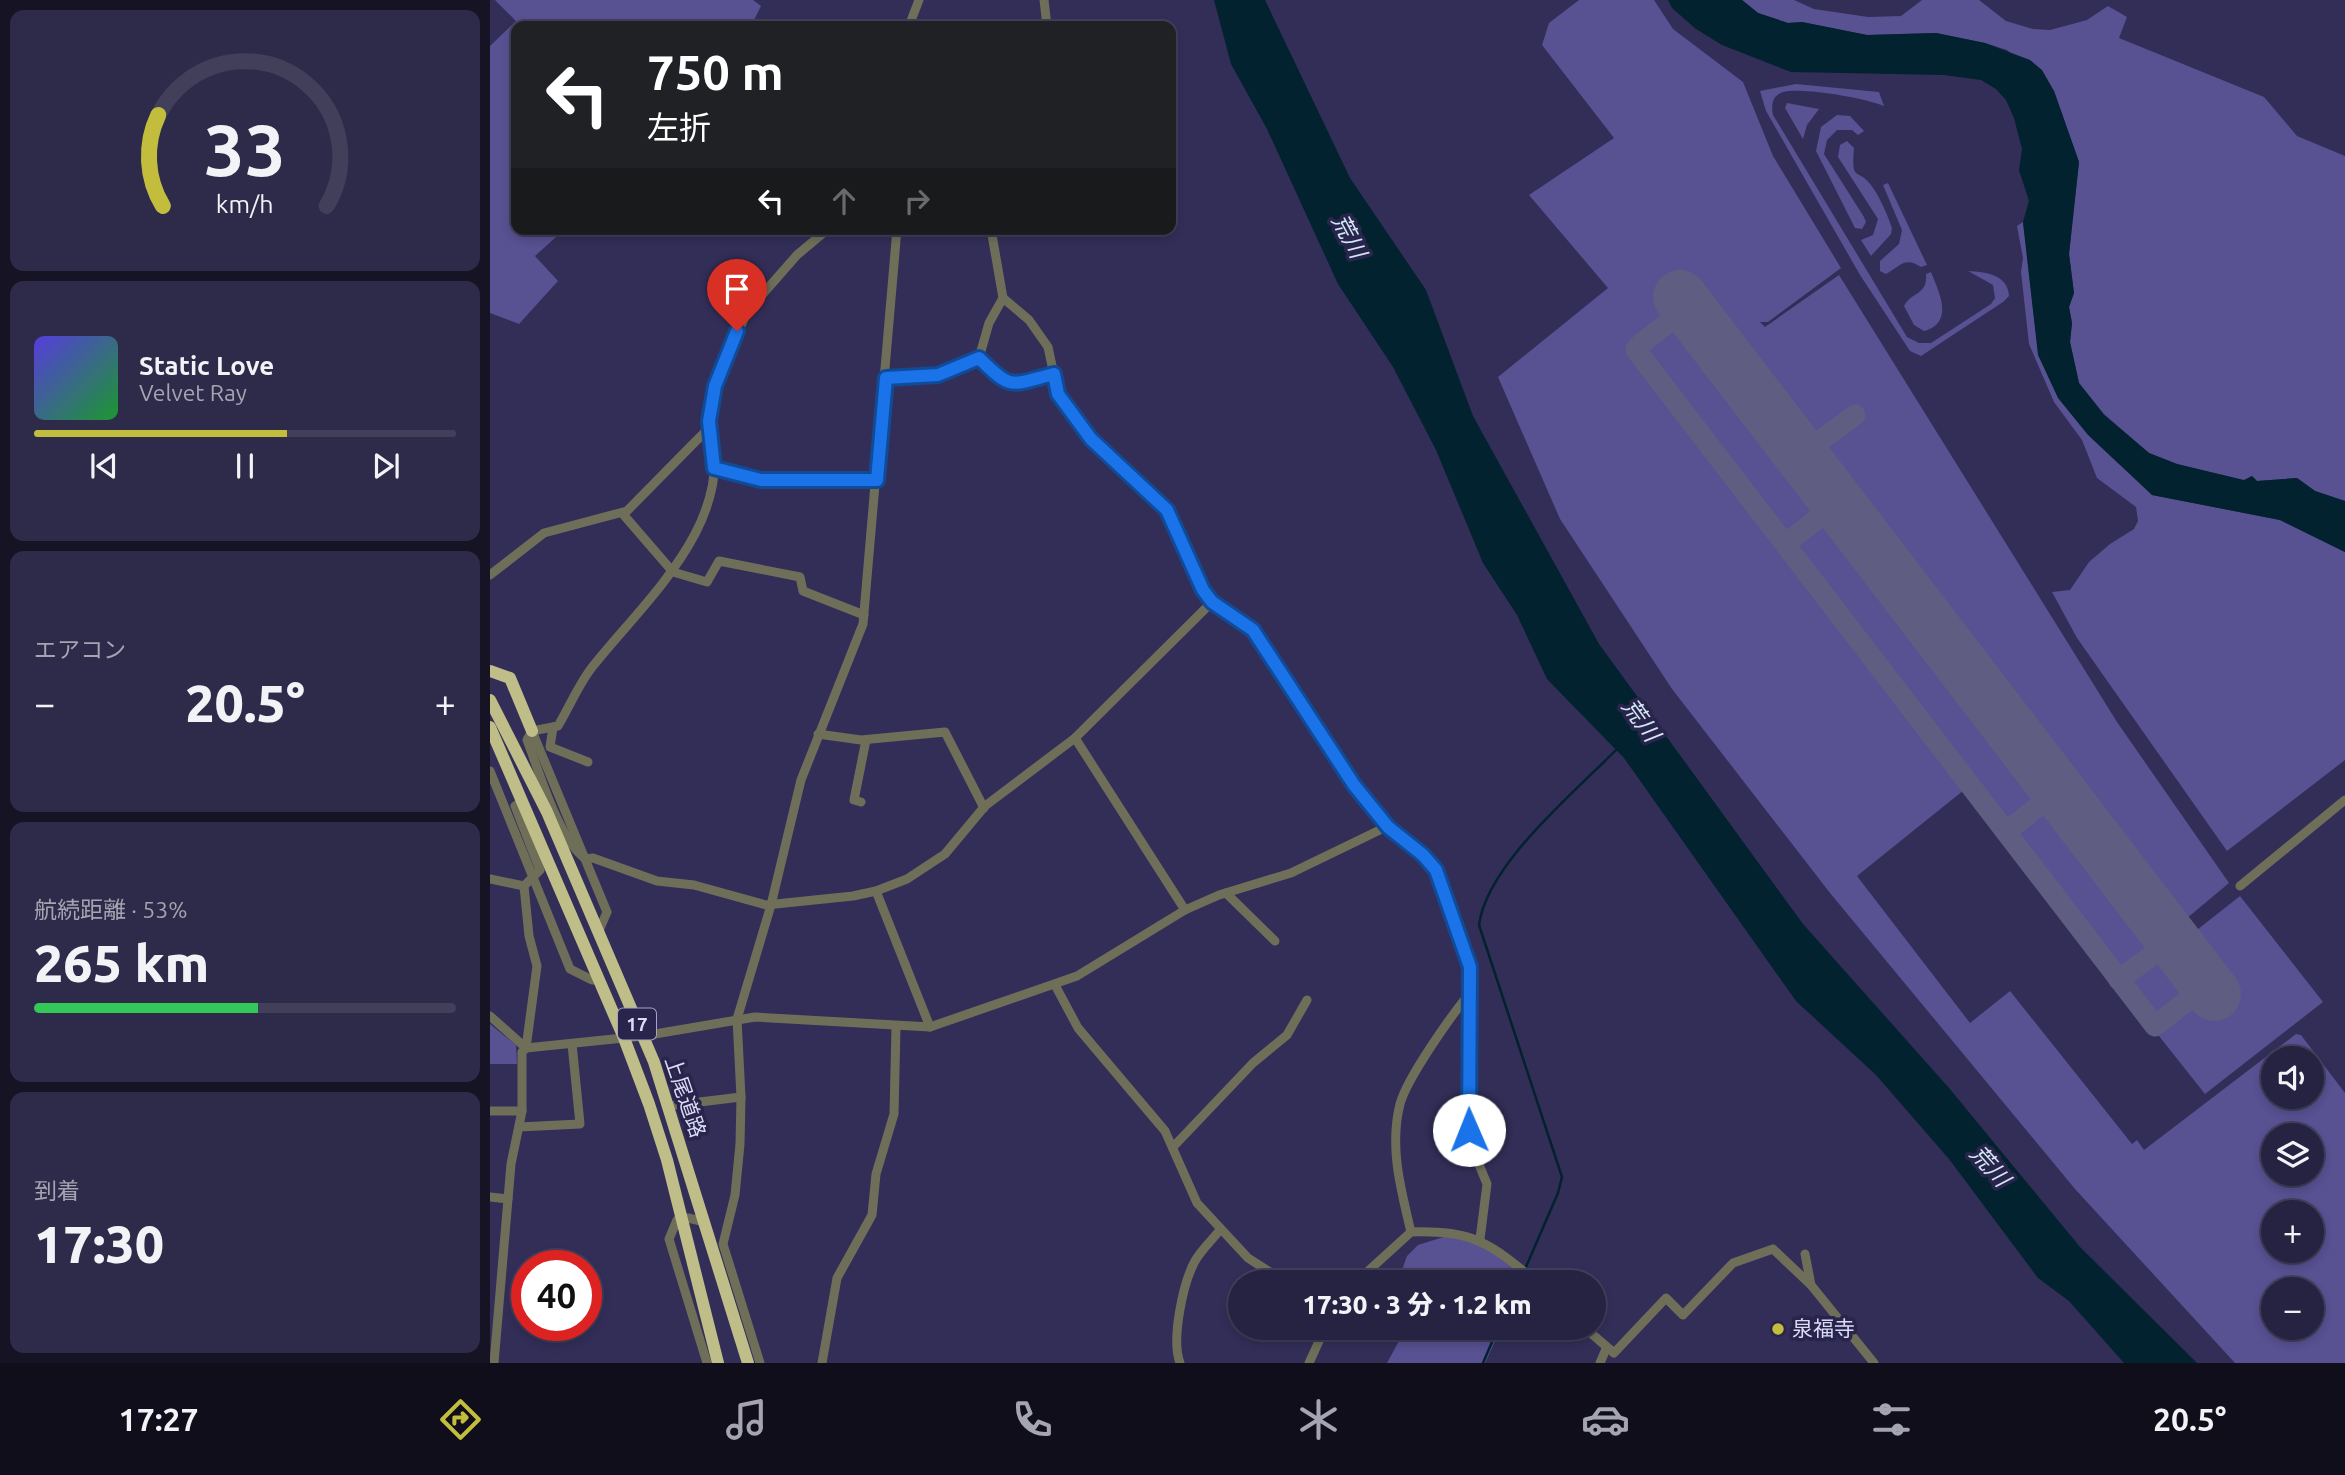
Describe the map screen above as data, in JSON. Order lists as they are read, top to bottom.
{
  "streets": {
    "highway": ["17", "上尾道路"]
  },
  "water": ["荒川"],
  "places": ["泉福寺"],
  "page": {
    "turn": ["750 m", "左折"],
    "song": ["Static Love", "Velvet Ray"],
    "tile": [
      "エアコン",
      ["航続距離 · 53%", "265 km"],
      ["到着", "17:30"]
    ],
    "heat": ["−", "20.5°", "+"],
    "map_buttons": ["+", "−"],
    "limit": "40",
    "trip": "17:30 · 3 分 · 1.2 km",
    "tabs": ["17:27", "20.5°"],
    "gauge": ["33", "km/h"]
  }
}
